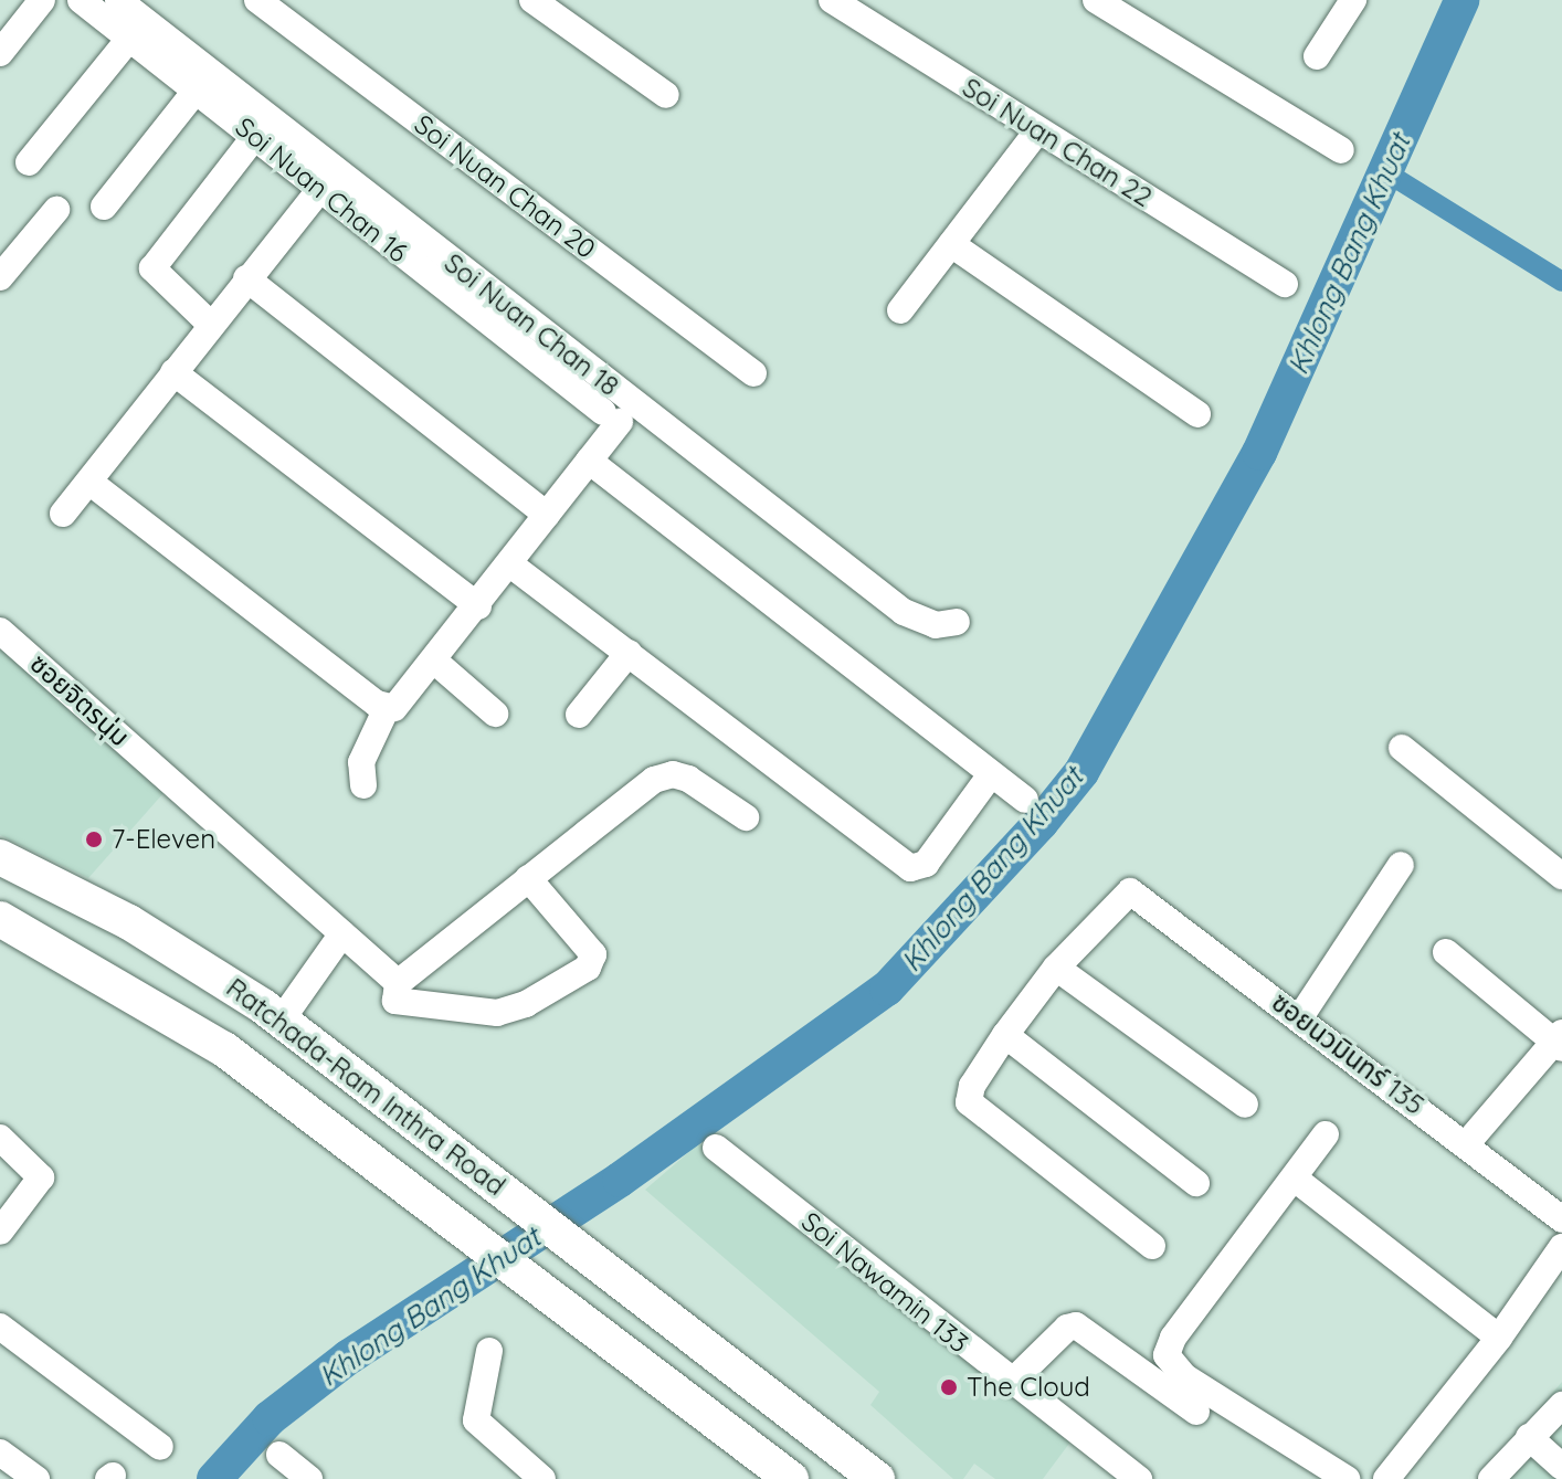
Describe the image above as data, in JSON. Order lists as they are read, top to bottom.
{
  "streets": {
    "main road": ["Ratchada-Ram Inthra Road"],
    "street": [
      "Soi Nuan Chan 22",
      "Soi Nuan Chan 20",
      "Soi Nuan Chan 16",
      "Soi Nuan Chan 18",
      "ซอยจิตรนุ่ม",
      "ซอยนวมินทร์ 135",
      "Soi Nawamin 133"
    ]
  },
  "crossings": [
    ["Soi Nuan Chan 16", "Soi Nuan Chan 18"]
  ],
  "water": ["Khlong Bang Khuat"],
  "places": ["7-Eleven", "The Cloud"]
}
